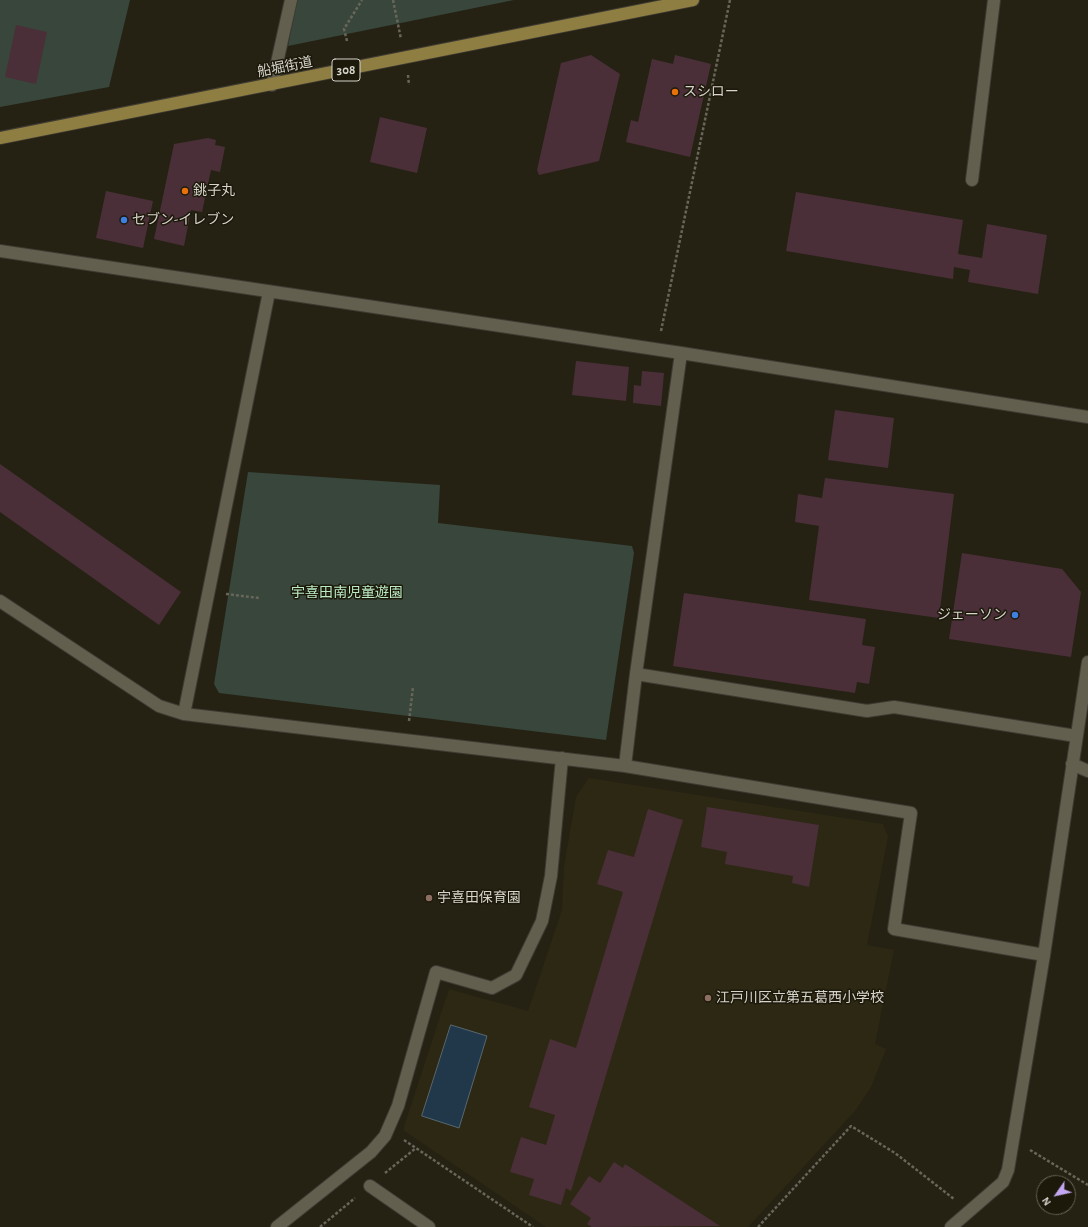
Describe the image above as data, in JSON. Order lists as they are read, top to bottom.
{
  "streets": {
    "main road": ["船堀街道", "308"]
  },
  "parks": ["宇喜田南児童遊園"],
  "places": [
    "スシロー",
    "銚子丸",
    "セブン-イレブン",
    "ジェーソン",
    "宇喜田保育園",
    "江戸川区立第五葛西小学校"
  ],
  "north": "bottom left"
}
